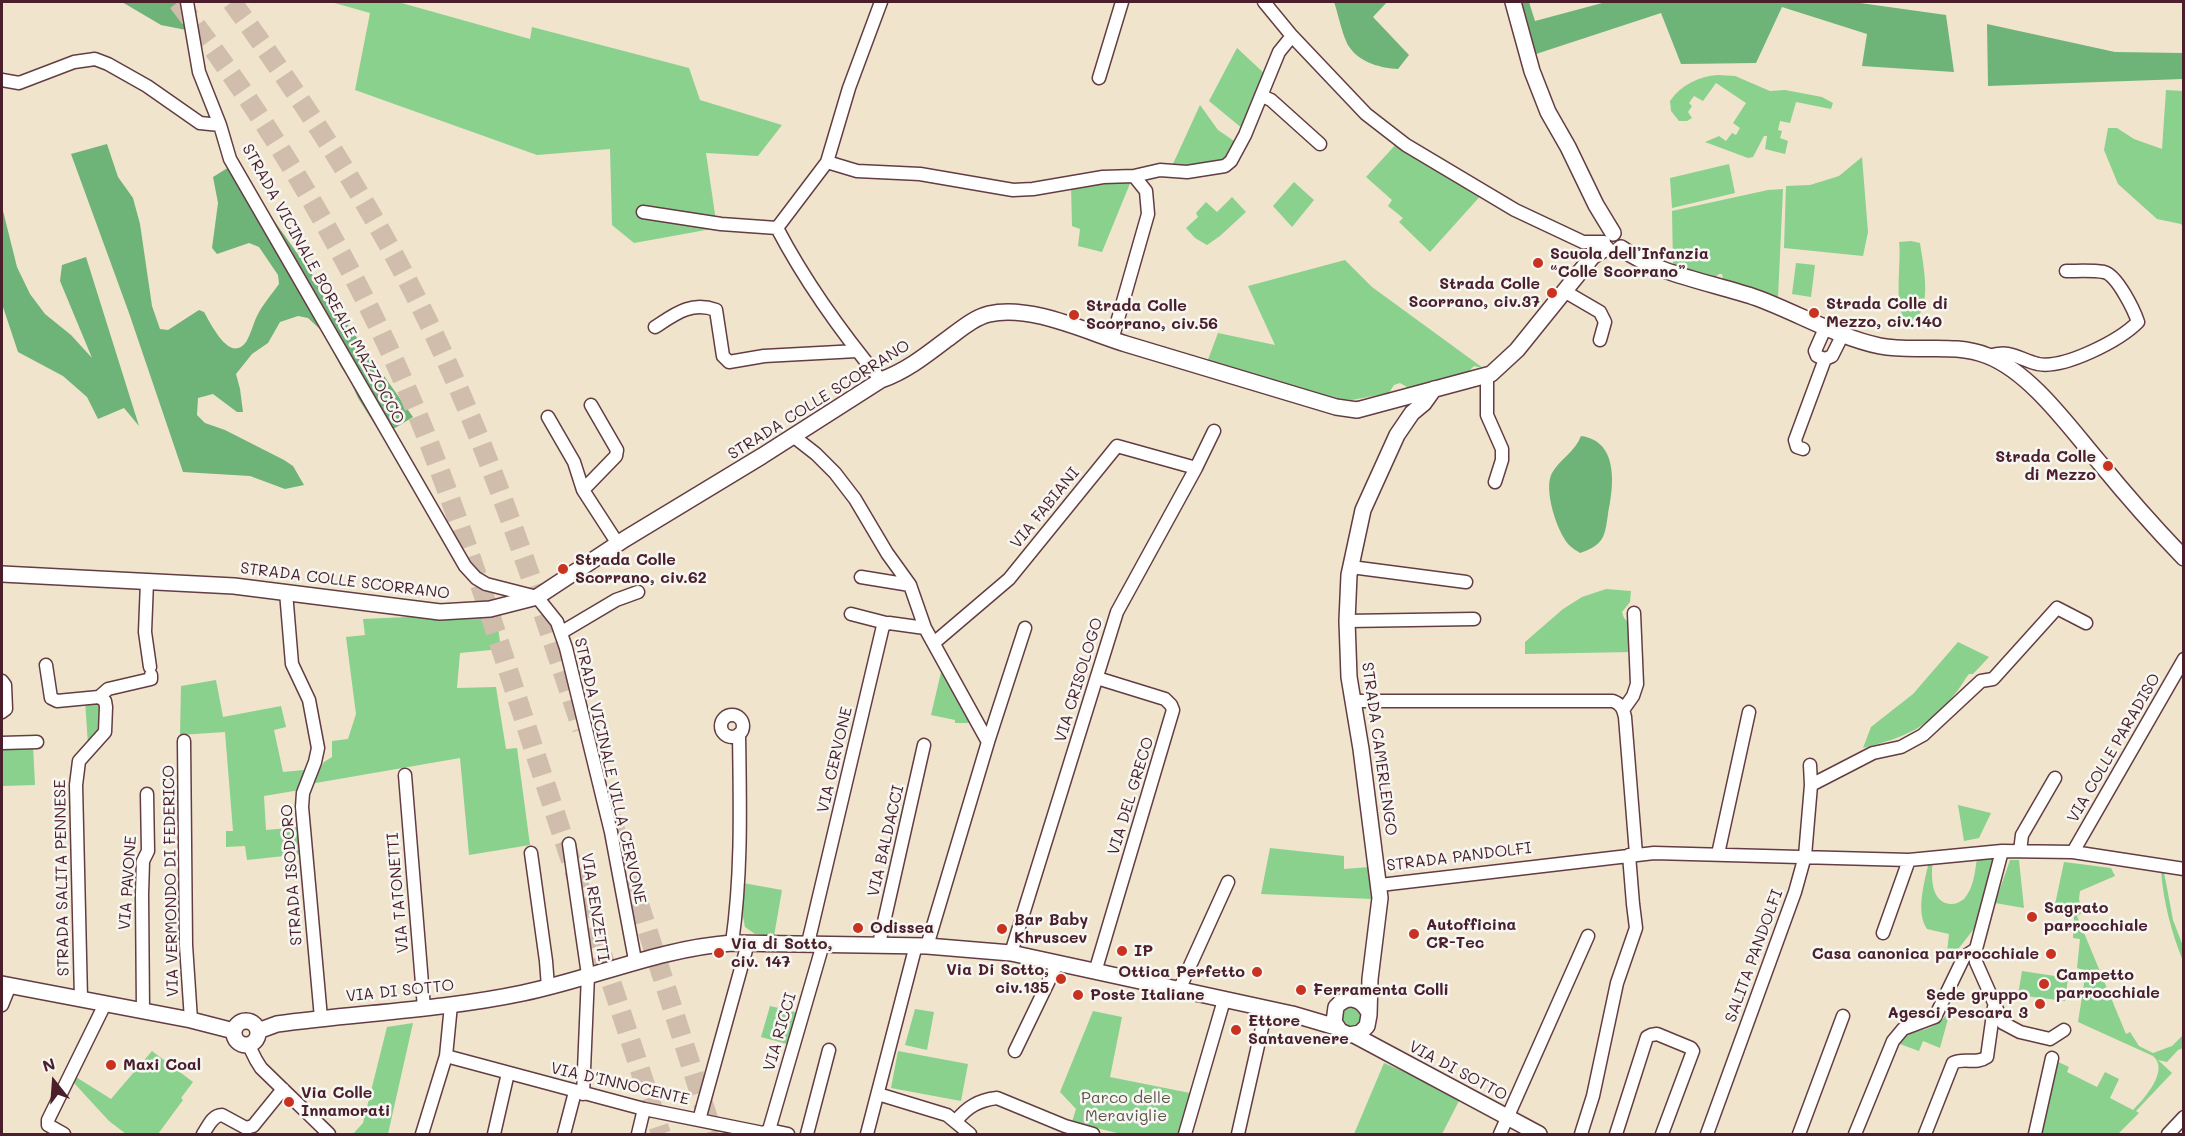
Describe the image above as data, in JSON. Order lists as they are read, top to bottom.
{
  "streets": {
    "street": [
      "STRADA VICINALE BOREALE MAZZOCCO",
      "STRADA COLLE SCORRANO",
      "VIA FABIANI",
      "VIA CRISOLOGO",
      "VIA COLLE PARADISO",
      "STRADA CAMERLENGO",
      "VIA CERVONE",
      "STRADA VICINALE VILLA CERVONE",
      "VIA DEL GRECO",
      "VIA BALDACCI",
      "STRADA PANDOLFI",
      "STRADA ISODORO",
      "STRADA SALITA PENNESE",
      "VIA VERMONDO DI FEDERICO",
      "VIA PAVONE",
      "VIA TATONETTI",
      "VIA RENZETTI",
      "SALITA PANDOLFI",
      "VIA DI SOTTO",
      "VIA RICCI",
      "VIA D'INNOCENTE"
    ]
  },
  "crossings": [
    ["STRADA VICINALE BOREALE MAZZOCCO", "STRADA COLLE SCORRANO"],
    ["STRADA VICINALE BOREALE MAZZOCCO", "STRADA VICINALE VILLA CERVONE"],
    ["STRADA COLLE SCORRANO", "STRADA CAMERLENGO"],
    ["STRADA COLLE SCORRANO", "STRADA VICINALE VILLA CERVONE"],
    ["STRADA COLLE SCORRANO", "STRADA ISODORO"],
    ["VIA FABIANI", "VIA CRISOLOGO"],
    ["VIA CRISOLOGO", "VIA DEL GRECO"],
    ["VIA CRISOLOGO", "VIA DI SOTTO"],
    ["VIA COLLE PARADISO", "STRADA PANDOLFI"],
    ["STRADA CAMERLENGO", "STRADA PANDOLFI"],
    ["VIA CERVONE", "VIA DI SOTTO"],
    ["VIA CERVONE", "VIA RICCI"],
    ["STRADA VICINALE VILLA CERVONE", "VIA DI SOTTO"],
    ["VIA DEL GRECO", "VIA DI SOTTO"],
    ["VIA BALDACCI", "VIA DI SOTTO"],
    ["STRADA PANDOLFI", "SALITA PANDOLFI"],
    ["STRADA PANDOLFI", "VIA DI SOTTO"],
    ["STRADA ISODORO", "VIA DI SOTTO"],
    ["VIA TATONETTI", "VIA DI SOTTO"],
    ["VIA RENZETTI", "VIA DI SOTTO"],
    ["VIA RENZETTI", "VIA D'INNOCENTE"],
    ["VIA DI SOTTO", "VIA RICCI"],
    ["VIA RICCI", "VIA D'INNOCENTE"]
  ],
  "parks": ["Parco delle Meraviglie"],
  "places": [
    "Scuola dell’Infanzia “Colle Scorrano”",
    "Strada Colle Scorrano, civ.37",
    "Strada Colle di Mezzo, civ.140",
    "Strada Colle Scorrano, civ.56",
    "Strada Colle di Mezzo",
    "Strada Colle Scorrano, civ.62",
    "Sagrato parrocchiale",
    "Odissea",
    "Bar Baby Khruscev",
    "Autofficina CR-Tec",
    "IP",
    "Via di Sotto, civ. 147",
    "Casa canonica parrocchiale",
    "Ottica Perfetto",
    "Via Di Sotto, civ.135",
    "Campetto parrocchiale",
    "Ferramenta Colli",
    "Poste Italiane",
    "Sede gruppo Agesci Pescara 3",
    "Ettore Santavenere",
    "Maxi Coal",
    "Via Colle Innamorati"
  ],
  "north": "top"
}
